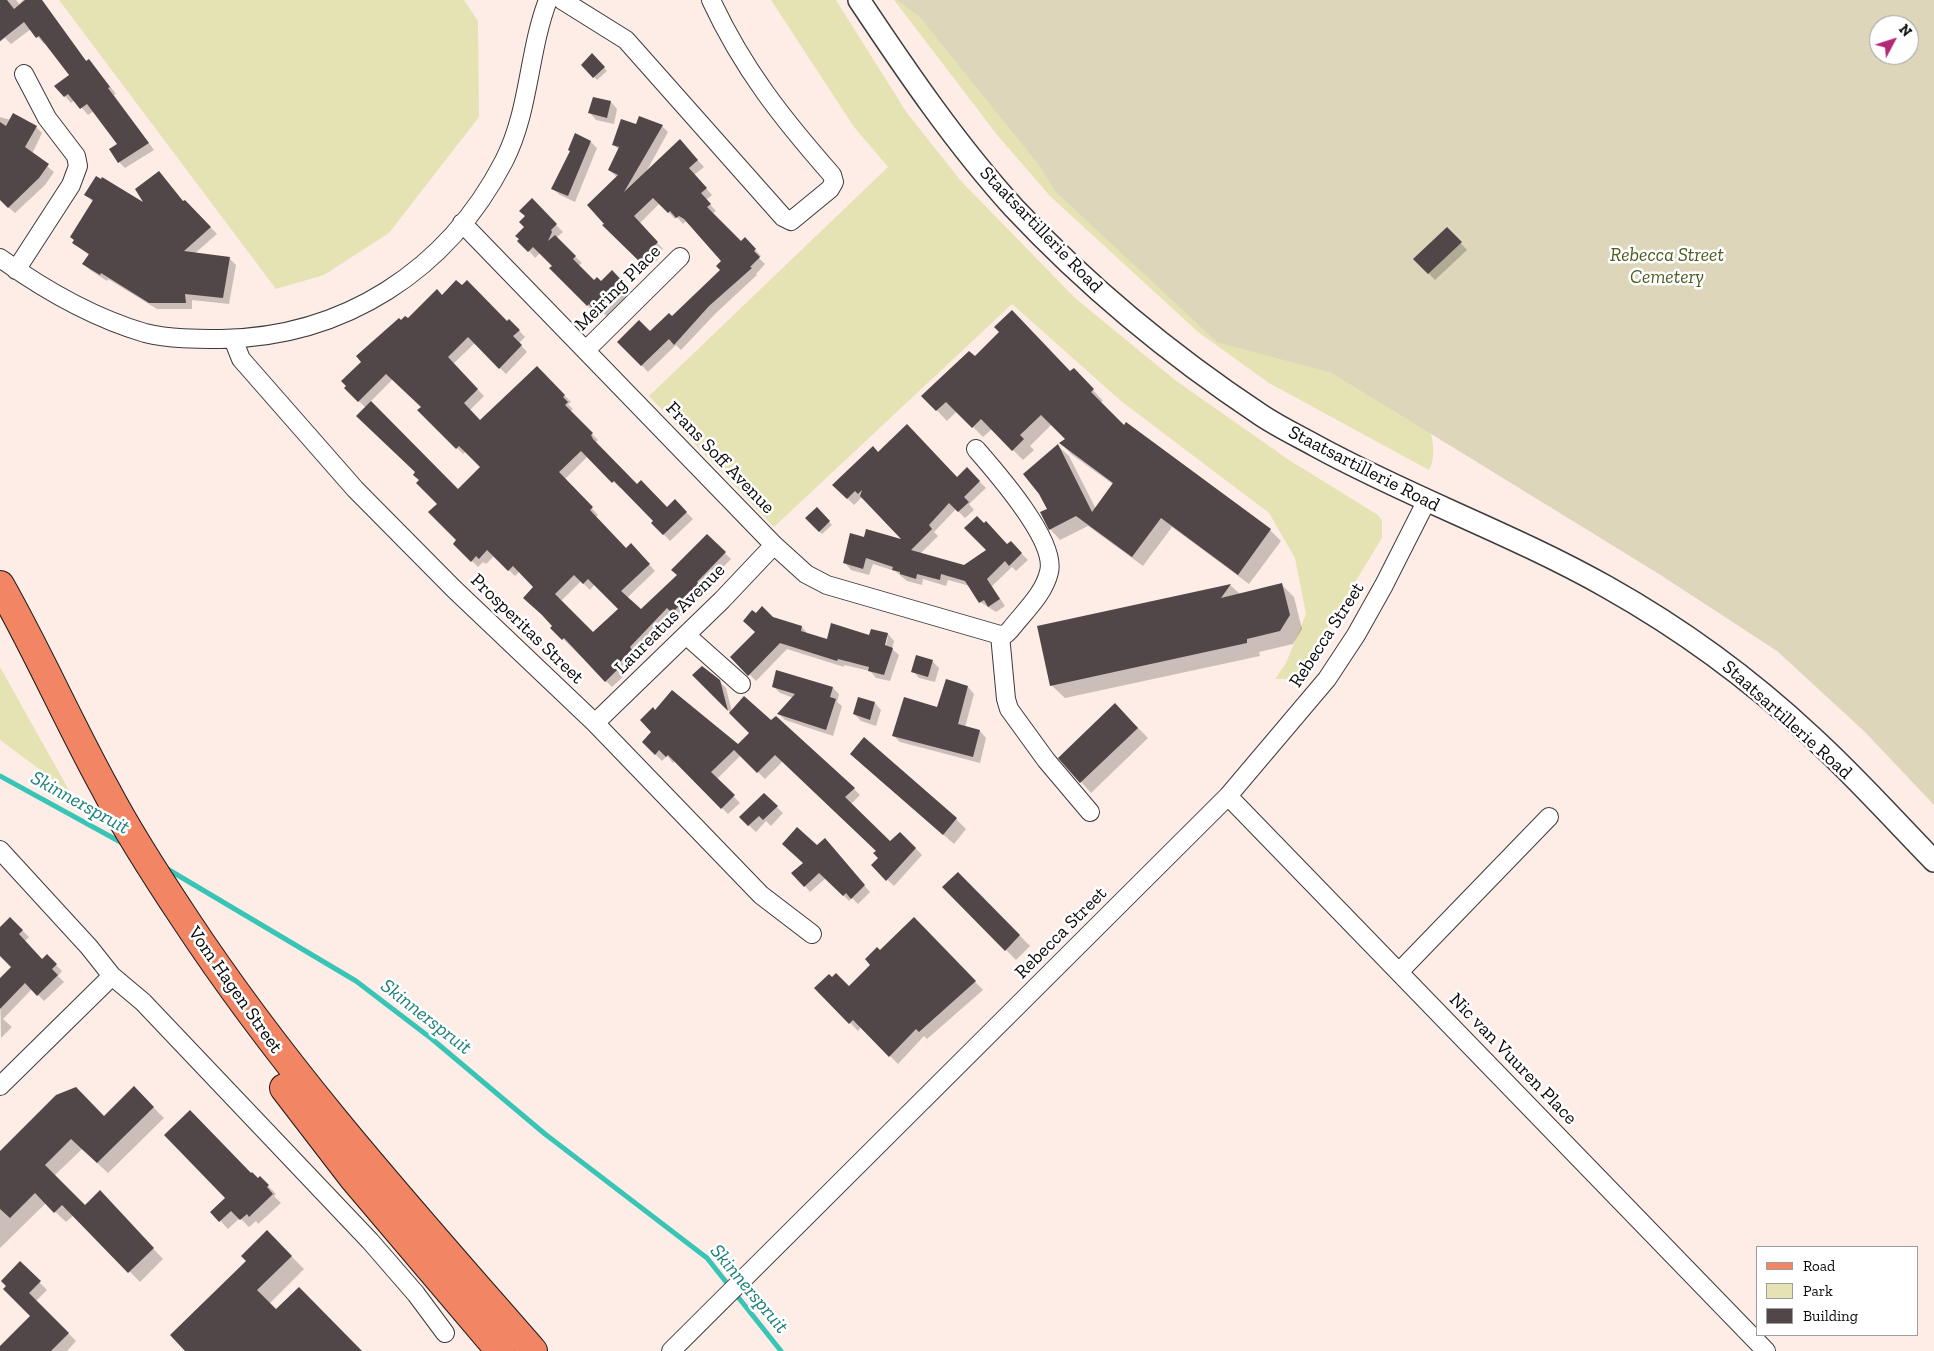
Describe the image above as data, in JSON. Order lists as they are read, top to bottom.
{
  "streets": {
    "main road": ["Vom Hagen Street"],
    "street": [
      "Staatsartillerie Road",
      "Meiring Place",
      "Frans Soff Avenue",
      "Laureatus Avenue",
      "Prosperitas Street",
      "Rebecca Street",
      "Nic van Vuuren Place"
    ]
  },
  "crossings": [
    ["Staatsartillerie Road", "Rebecca Street"],
    ["Meiring Place", "Frans Soff Avenue"],
    ["Frans Soff Avenue", "Laureatus Avenue"],
    ["Laureatus Avenue", "Prosperitas Street"],
    ["Rebecca Street", "Nic van Vuuren Place"]
  ],
  "water": ["Skinnerspruit"],
  "parks": ["Rebecca Street Cemetery"],
  "legend": ["Road", "Park", "Building"],
  "north": "top right"
}
